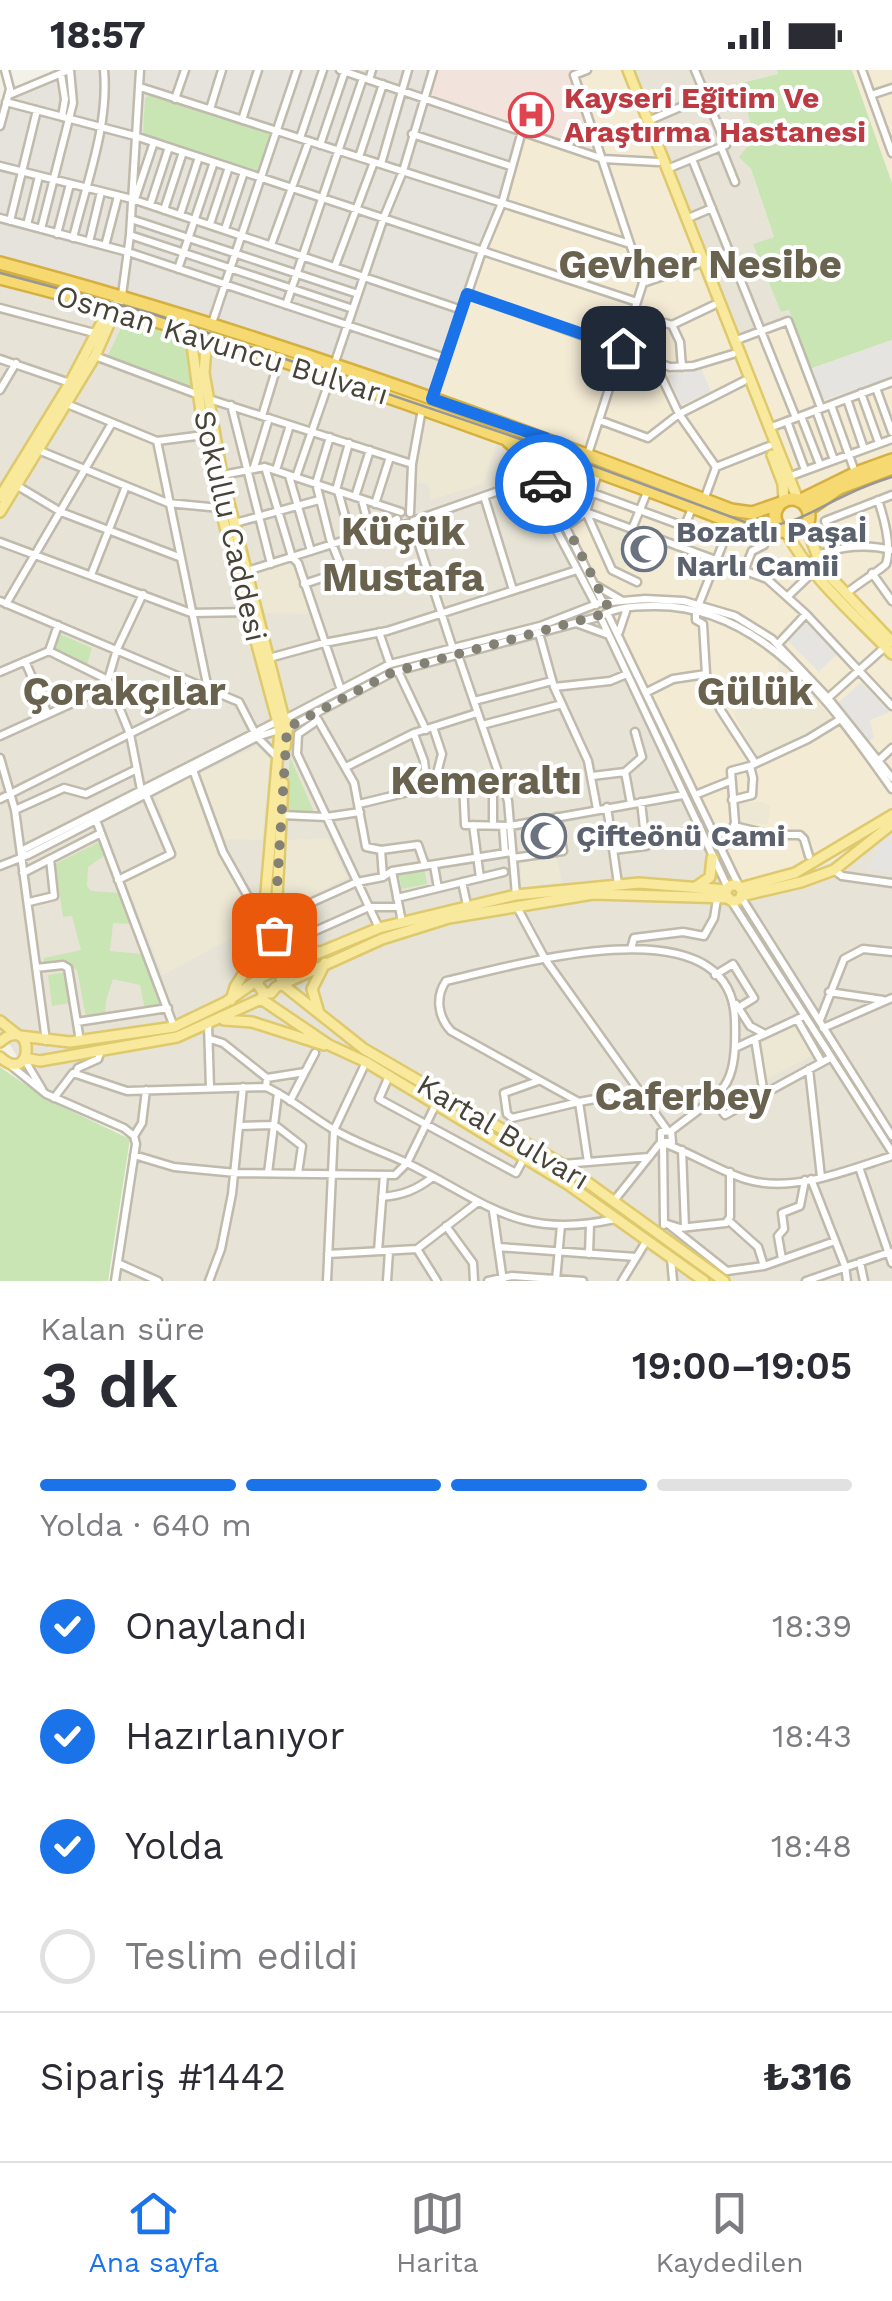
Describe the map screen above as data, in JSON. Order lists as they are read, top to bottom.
{
  "streets": {
    "highway": ["Osman Kavuncu Bulvarı"],
    "main road": ["Sokullu Caddesi", "Kartal Bulvarı"]
  },
  "crossings": [
    ["Osman Kavuncu Bulvarı", "Sokullu Caddesi"],
    ["Sokullu Caddesi", "Kartal Bulvarı"]
  ],
  "districts": [
    "Gevher Nesibe",
    "Küçük Mustafa",
    "Çorakçılar",
    "Gülük",
    "Kemeraltı",
    "Caferbey"
  ],
  "places": {
    "hospital": ["Kayseri Eğitim Ve Araştırma Hastanesi"],
    "mosque": ["Bozatlı Paşaİ Narlı Camii", "Çifteönü Cami"]
  },
  "page": {
    "status": "18:57",
    "heading": ["3 dk", "Kalan süre", "19:00–19:05"],
    "panel": ["Sipariş #1442", "₺316"],
    "bar": "Yolda · 640 m",
    "list": [
      ["Onaylandı", "18:39"],
      ["Hazırlanıyor", "18:43"],
      ["Yolda", "18:48"],
      "Teslim edildi"
    ],
    "tabs": ["Ana sayfa", "Harita", "Kaydedilen"]
  }
}
